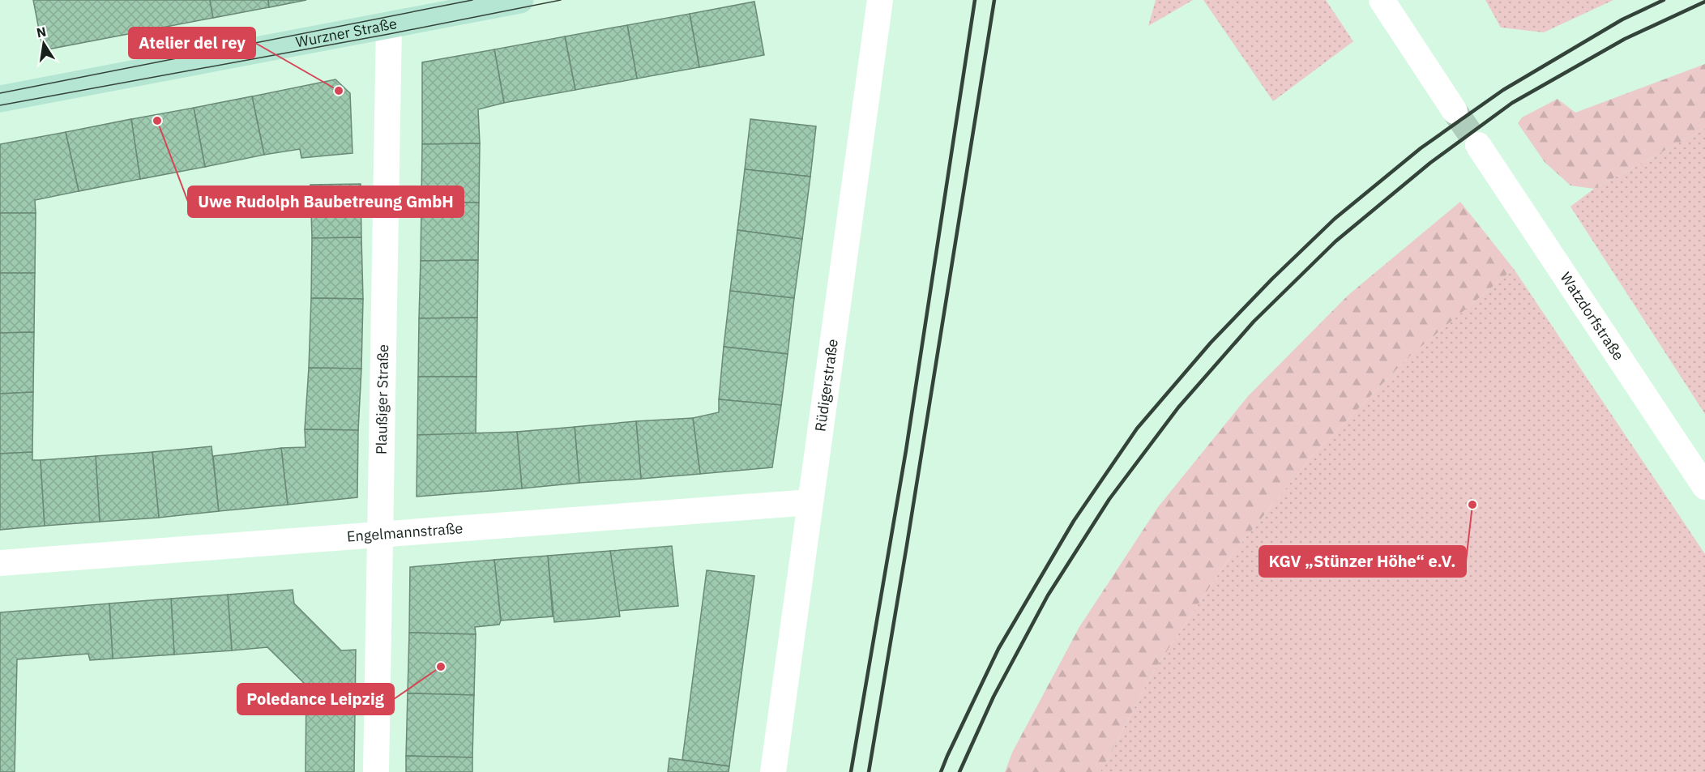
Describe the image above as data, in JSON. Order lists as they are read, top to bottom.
{
  "streets": {
    "main road": ["Wurzner Straße"],
    "street": [
      "Watzdorfstraße",
      "Rüdigerstraße",
      "Plaußiger Straße",
      "Engelmannstraße"
    ]
  },
  "crossings": [
    ["Wurzner Straße", "Plaußiger Straße"],
    ["Rüdigerstraße", "Engelmannstraße"],
    ["Plaußiger Straße", "Engelmannstraße"]
  ],
  "places": [
    "Atelier del rey",
    "Uwe Rudolph Baubetreung GmbH",
    "KGV „Stünzer Höhe“ e.V.",
    "Poledance Leipzig"
  ],
  "north": "top"
}
